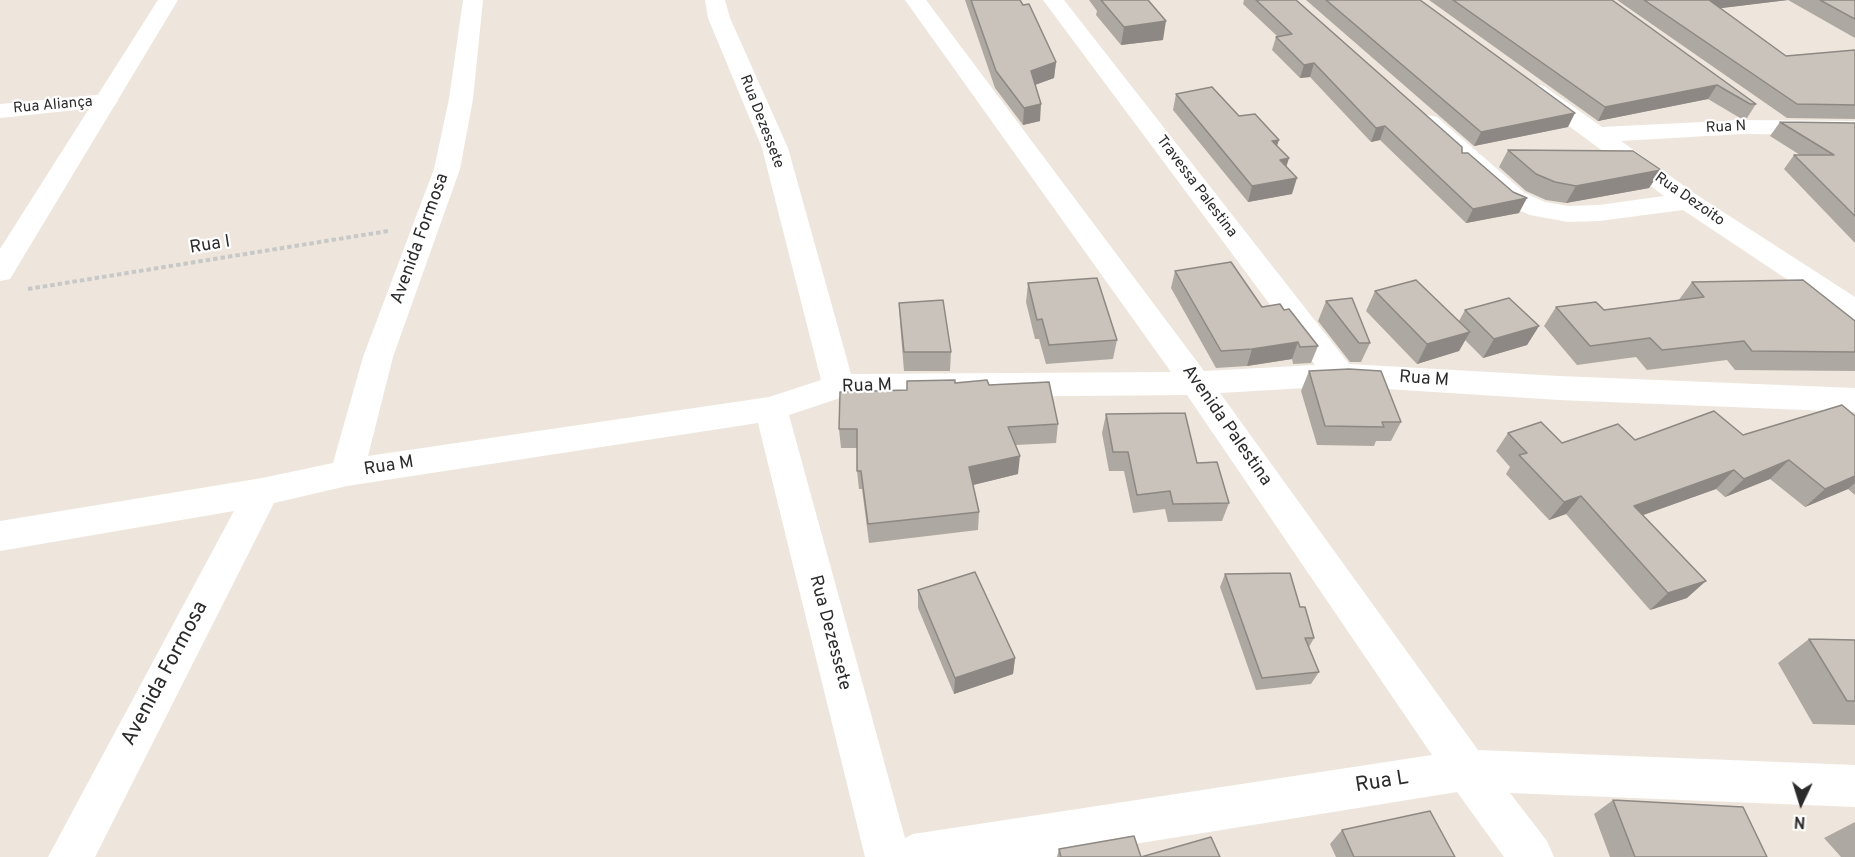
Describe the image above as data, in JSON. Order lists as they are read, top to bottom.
{
  "streets": {
    "street": [
      "Rua Aliança",
      "Rua Dezessete",
      "Rua N",
      "Travessa Palestina",
      "Rua Dezoito",
      "Avenida Formosa",
      "Rua M",
      "Avenida Palestina",
      "Rua L"
    ],
    "path": ["Rua I"]
  },
  "crossings": [
    ["Rua Dezessete", "Rua M"],
    ["Rua N", "Rua Dezoito"],
    ["Travessa Palestina", "Rua M"],
    ["Avenida Formosa", "Rua I"],
    ["Avenida Formosa", "Rua M"],
    ["Rua M", "Avenida Palestina"],
    ["Avenida Palestina", "Rua L"]
  ],
  "north": "bottom"
}
